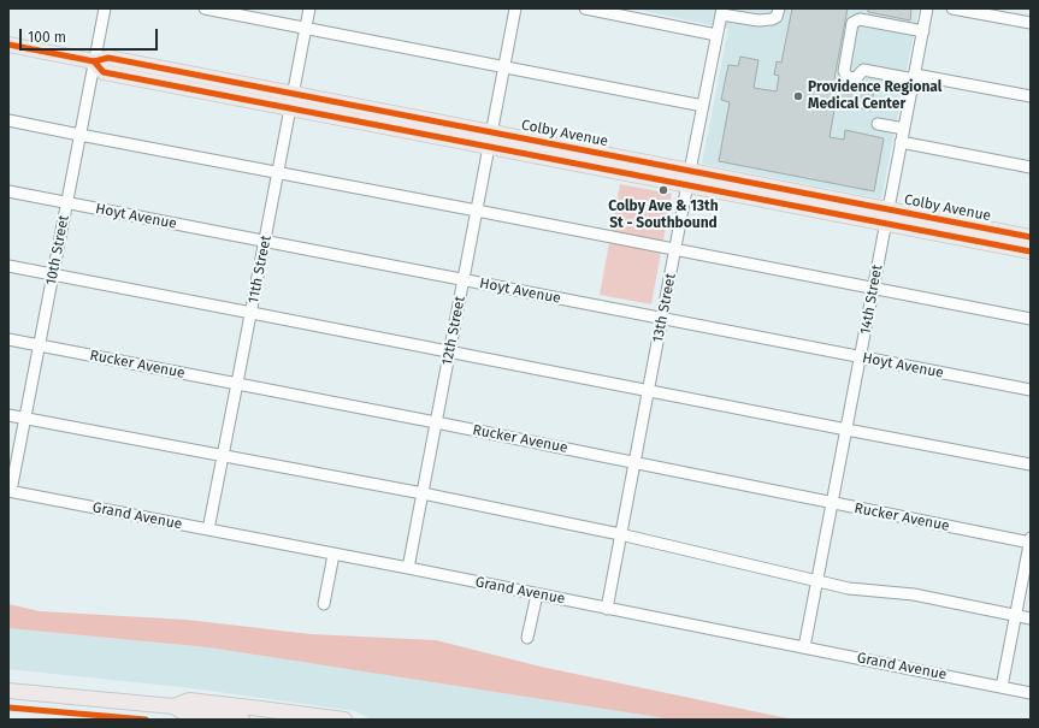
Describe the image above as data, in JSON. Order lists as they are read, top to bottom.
{
  "streets": {
    "main road": ["Colby Avenue"],
    "street": [
      "Hoyt Avenue",
      "10th Street",
      "11th Street",
      "14th Street",
      "13th Street",
      "12th Street",
      "Rucker Avenue",
      "Grand Avenue"
    ]
  },
  "crossings": [
    ["Colby Avenue", "10th Street"],
    ["Colby Avenue", "11th Street"],
    ["Colby Avenue", "14th Street"],
    ["Colby Avenue", "13th Street"],
    ["Colby Avenue", "12th Street"],
    ["Hoyt Avenue", "10th Street"],
    ["Hoyt Avenue", "11th Street"],
    ["Hoyt Avenue", "14th Street"],
    ["Hoyt Avenue", "13th Street"],
    ["Hoyt Avenue", "12th Street"],
    ["10th Street", "Rucker Avenue"],
    ["10th Street", "Grand Avenue"],
    ["11th Street", "Rucker Avenue"],
    ["11th Street", "Grand Avenue"],
    ["14th Street", "Rucker Avenue"],
    ["14th Street", "Grand Avenue"],
    ["13th Street", "Rucker Avenue"],
    ["13th Street", "Grand Avenue"],
    ["12th Street", "Rucker Avenue"],
    ["12th Street", "Grand Avenue"]
  ],
  "places": ["Providence Regional Medical Center", "Colby Ave & 13th St - Southbound"],
  "scale_bar": "100 m"
}
